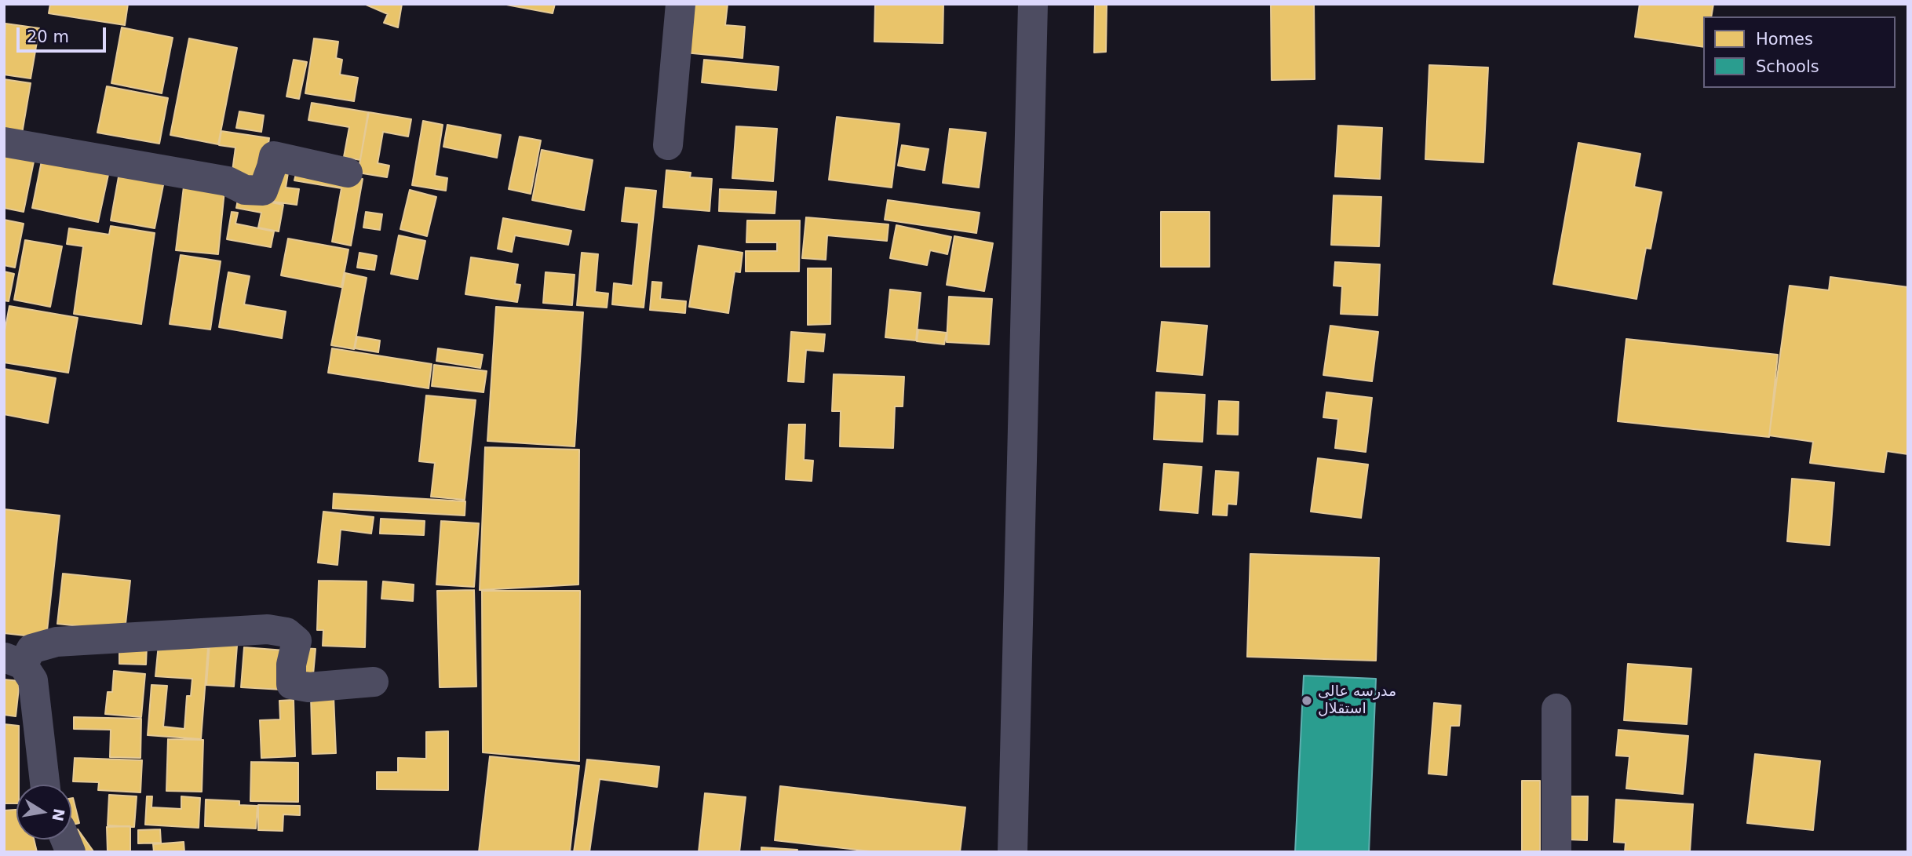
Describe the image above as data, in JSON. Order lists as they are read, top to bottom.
{
  "places": ["مدرسه عالی استقلال"],
  "legend": ["Homes", "Schools"],
  "scale_bar": "20 m",
  "north": "right"
}
